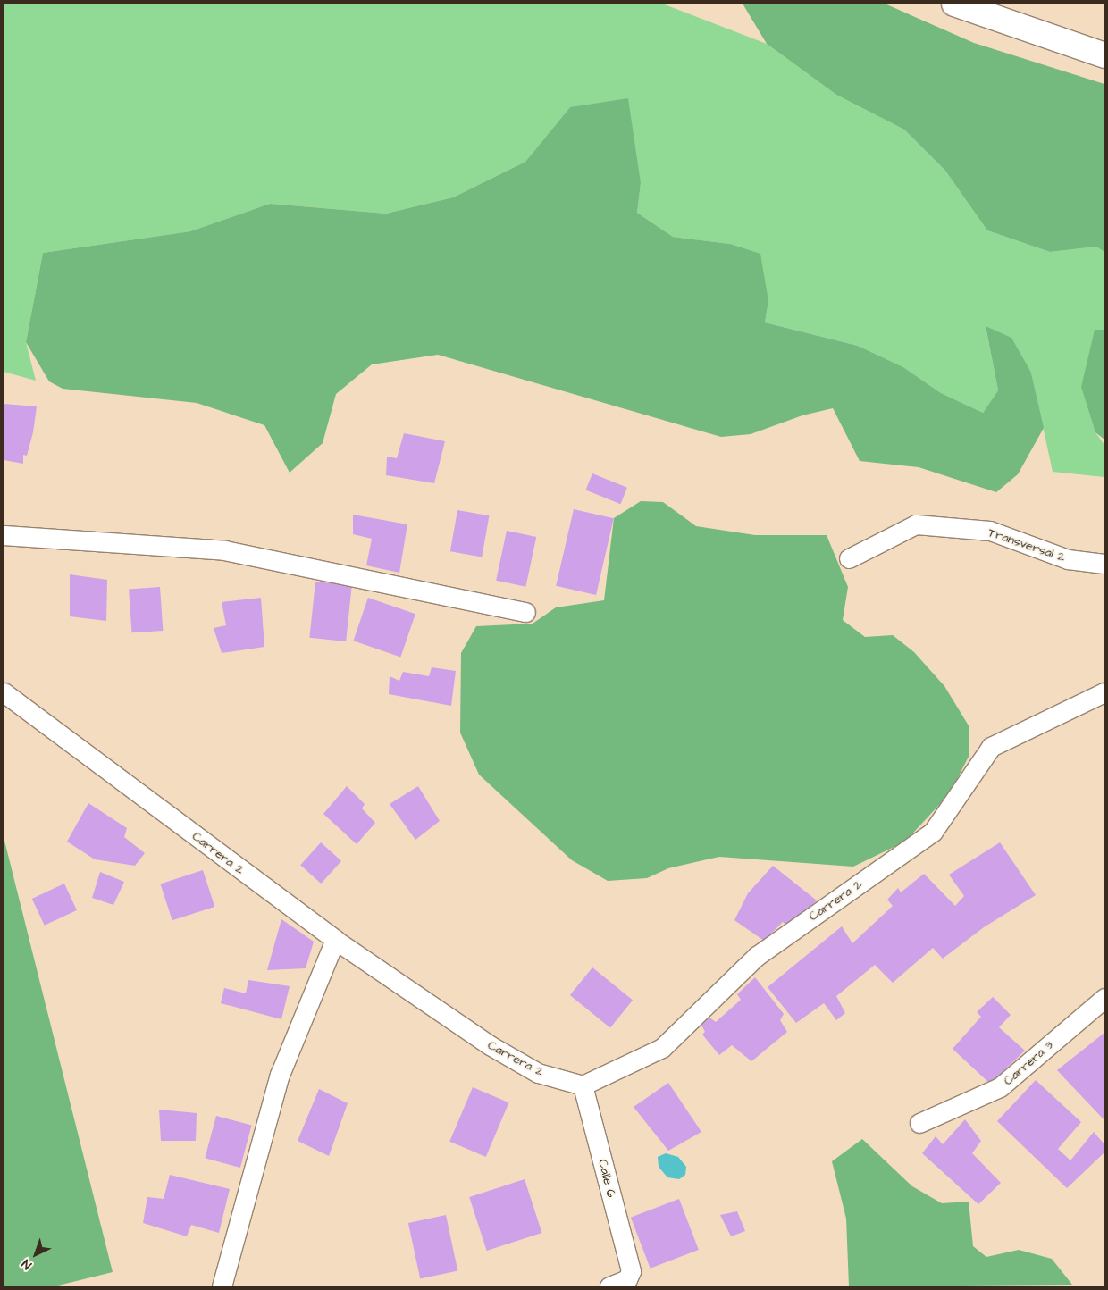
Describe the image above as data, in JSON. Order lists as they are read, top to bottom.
{
  "streets": {
    "street": [
      "Transversal 2",
      "Carrera 2",
      "Carrera 3",
      "Calle 6"
    ]
  },
  "crossings": [
    ["Carrera 2", "Calle 6"]
  ],
  "north": "bottom left"
}
